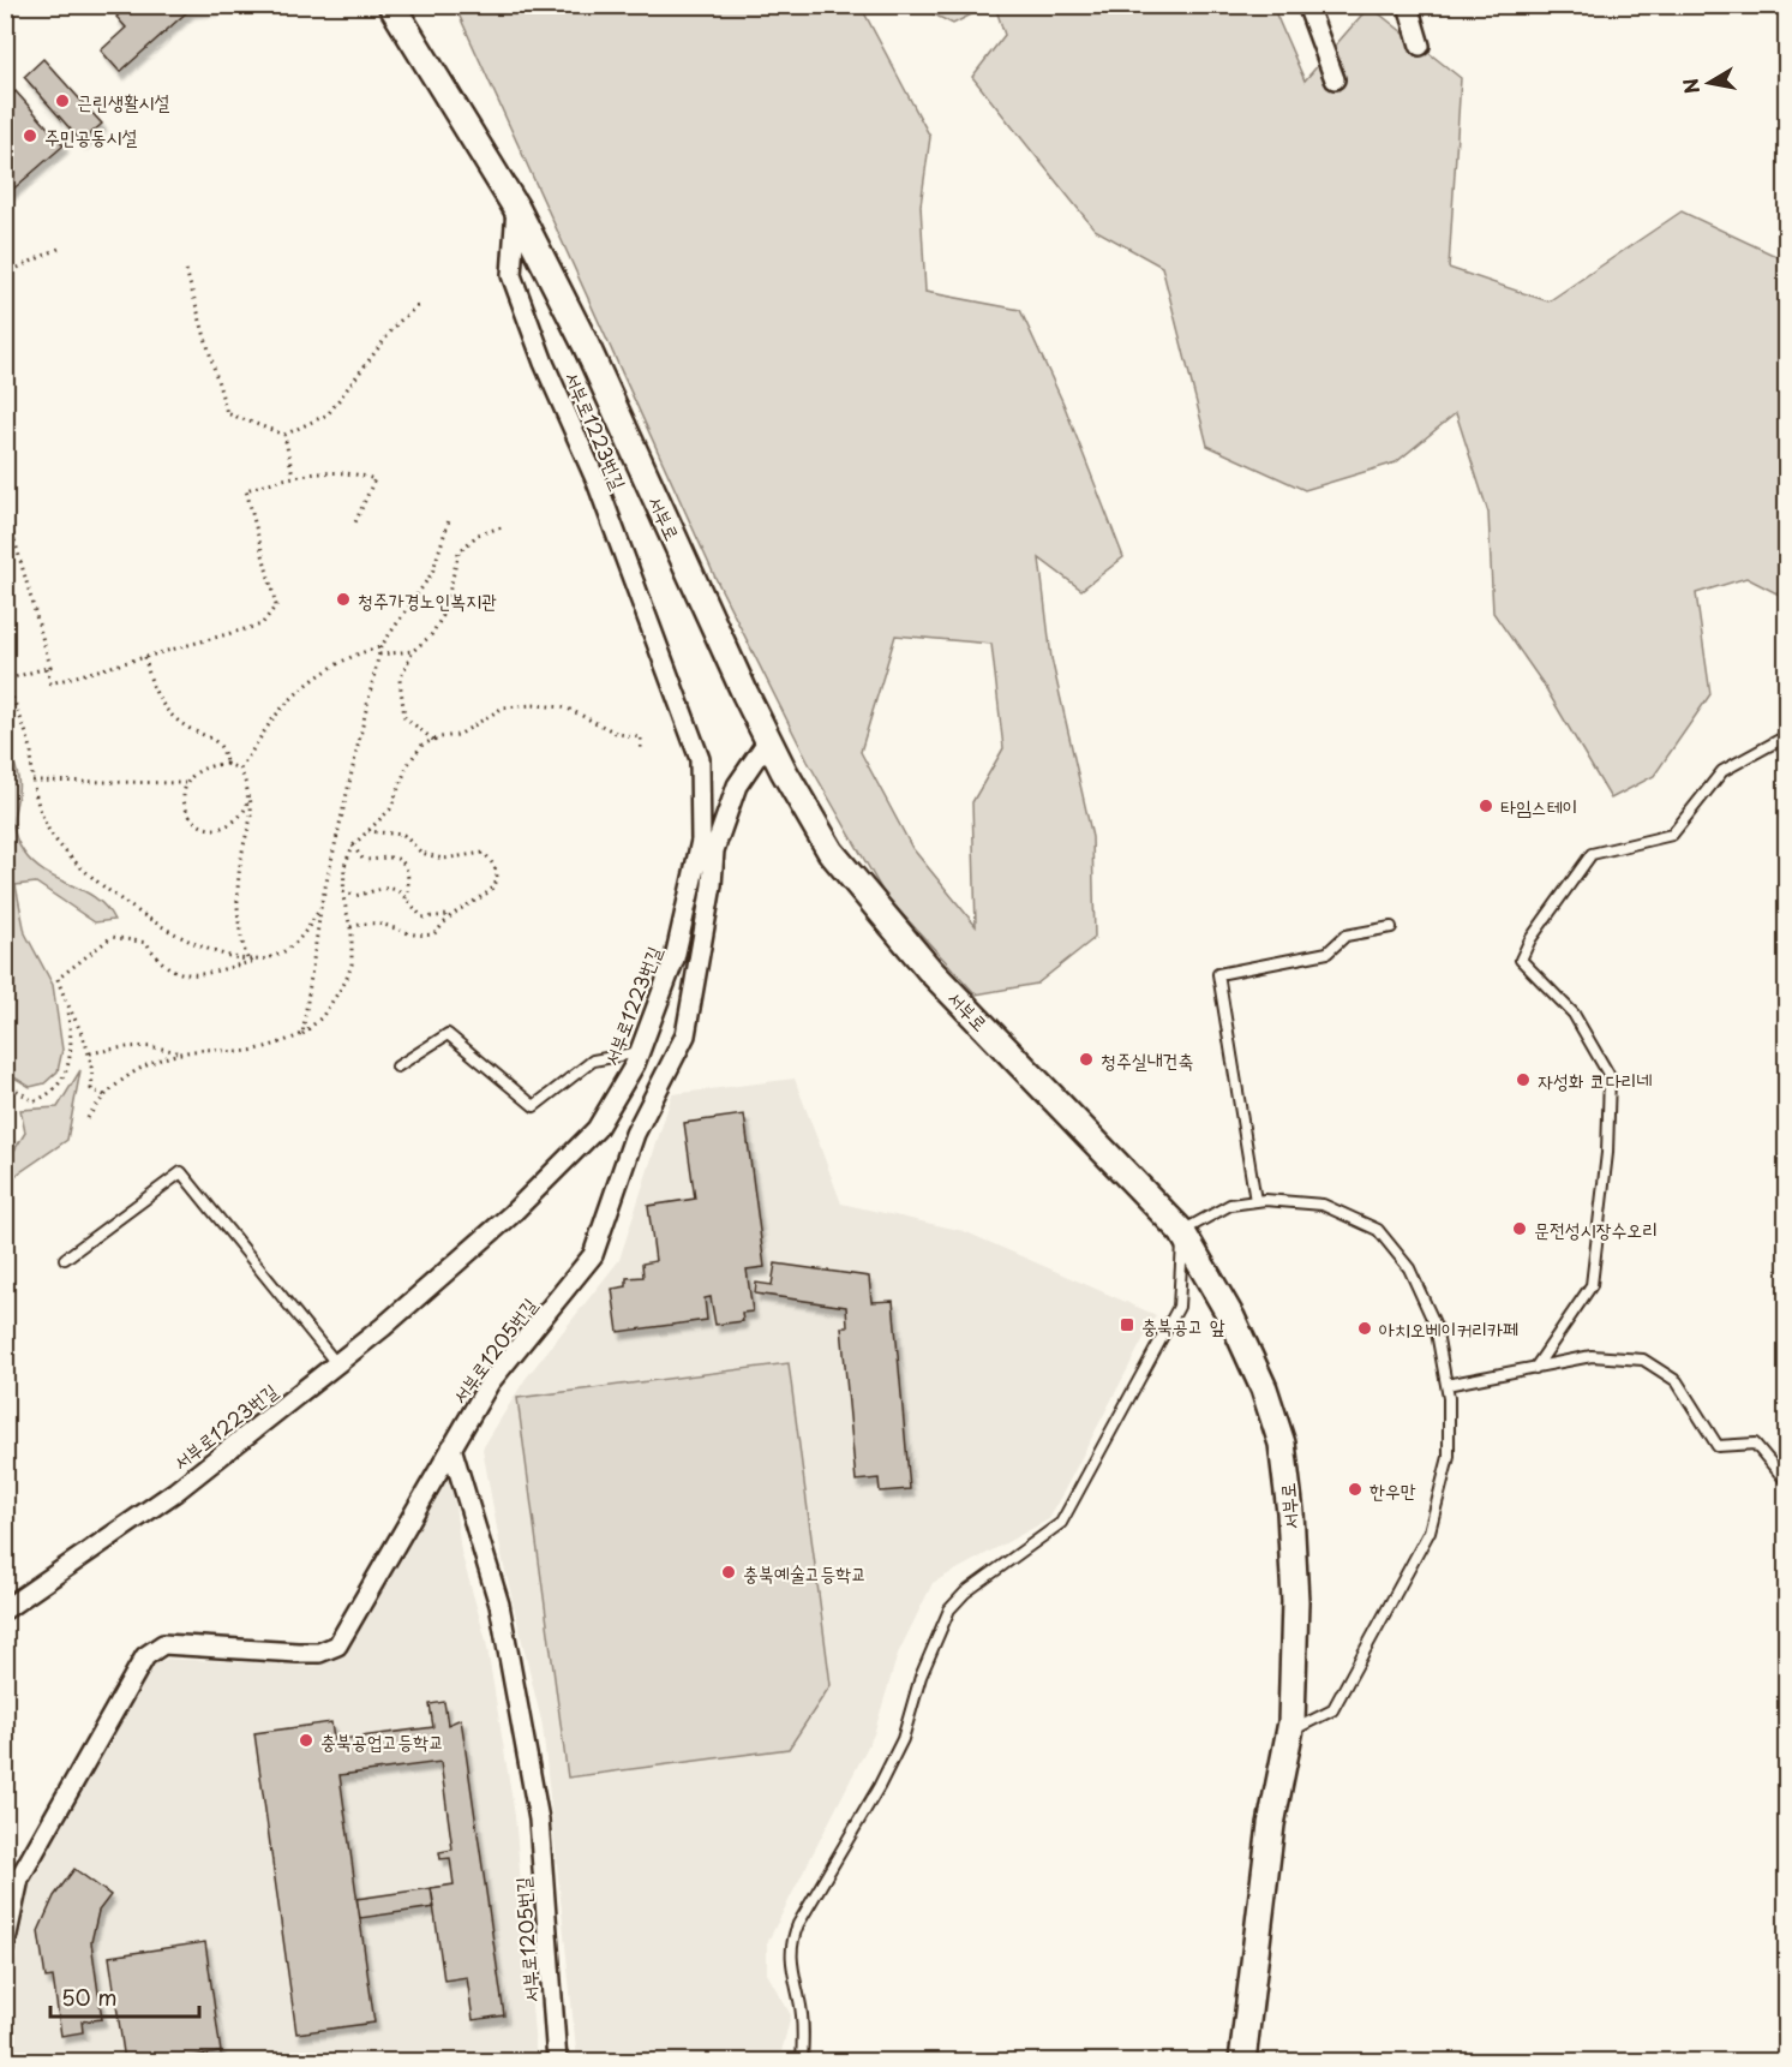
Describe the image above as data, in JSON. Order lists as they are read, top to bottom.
{
  "streets": {
    "main road": ["서부로"],
    "street": ["서부로1223번길", "서부로1205번길"]
  },
  "crossings": [
    ["서부로1223번길", "서부로"],
    ["서부로", "서부로1205번길"]
  ],
  "places": {
    "other": [
      "근린생활시설",
      "주민공동시설",
      "청주가경노인복지관",
      "타임스테이",
      "청주실내건축",
      "자성화 코다리네",
      "문전성시장수오리",
      "아치오베이커리카페",
      "한우만",
      "충북예술고등학교",
      "충북공업고등학교"
    ],
    "transit": ["충북공고 앞"]
  },
  "scale_bar": "50 m",
  "north": "left"
}
